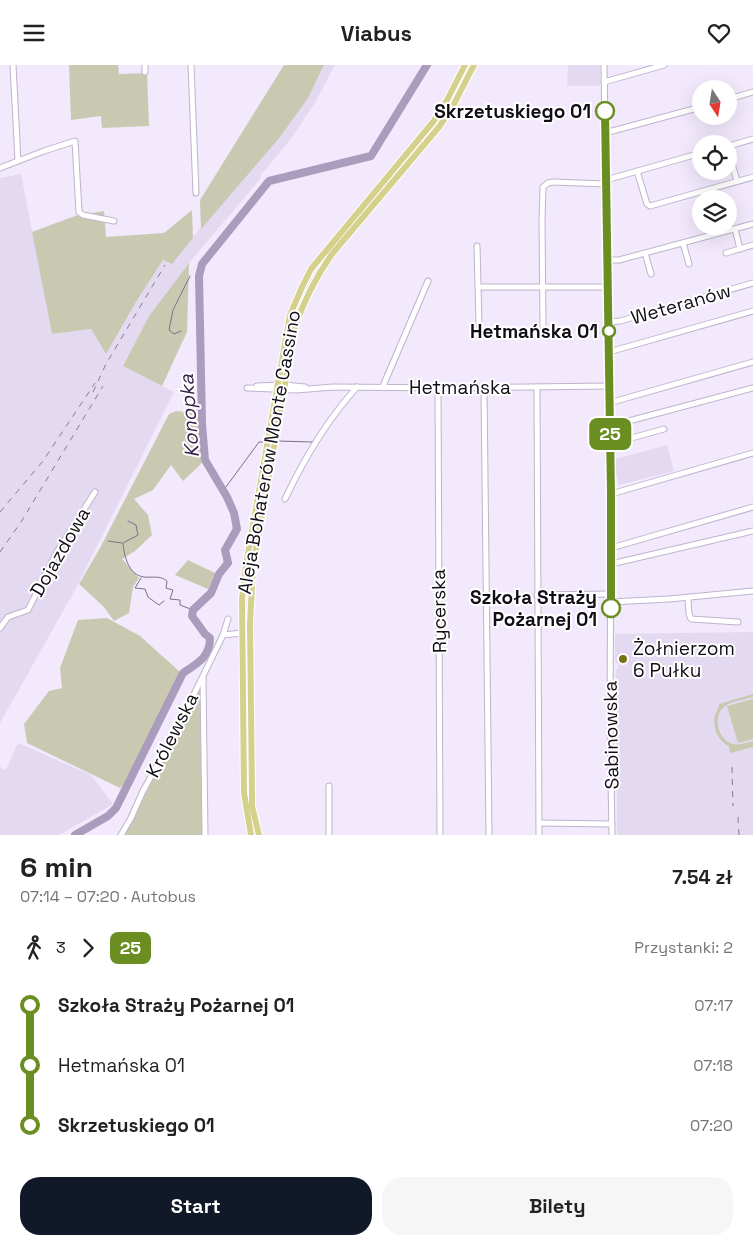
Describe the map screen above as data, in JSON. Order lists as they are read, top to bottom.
{
  "streets": {
    "main road": ["Aleja Bohaterów Monte Cassino"],
    "street": [
      "Weteranów",
      "Hetmańska",
      "Dojazdowa",
      "Rycerska",
      "Królewska",
      "Sabinowska"
    ]
  },
  "crossings": [
    ["Weteranów", "Sabinowska"],
    ["Hetmańska", "Aleja Bohaterów Monte Cassino"],
    ["Hetmańska", "Rycerska"],
    ["Hetmańska", "Sabinowska"]
  ],
  "water": ["Konopka"],
  "places": [
    "Skrzetuskiego 01",
    "Hetmańska 01",
    "Szkoła Straży Pożarnej 01",
    "Żołnierzom 6 Pułku"
  ],
  "lines": ["bus line 25"],
  "north": "bottom",
  "page": {
    "header": "Viabus",
    "on_map": "25",
    "heading": ["6 min", "07:14 – 07:20 · Autobus", "7.54 zł"],
    "legs": ["3", "25", "Przystanki: 2"],
    "list": [
      {
        "name": "Szkoła Straży Pożarnej 01",
        "value": "07:17"
      },
      {
        "name": "Hetmańska 01",
        "value": "07:18"
      },
      {
        "name": "Skrzetuskiego 01",
        "value": "07:20"
      }
    ],
    "buttons": ["Start", "Bilety"]
  }
}
